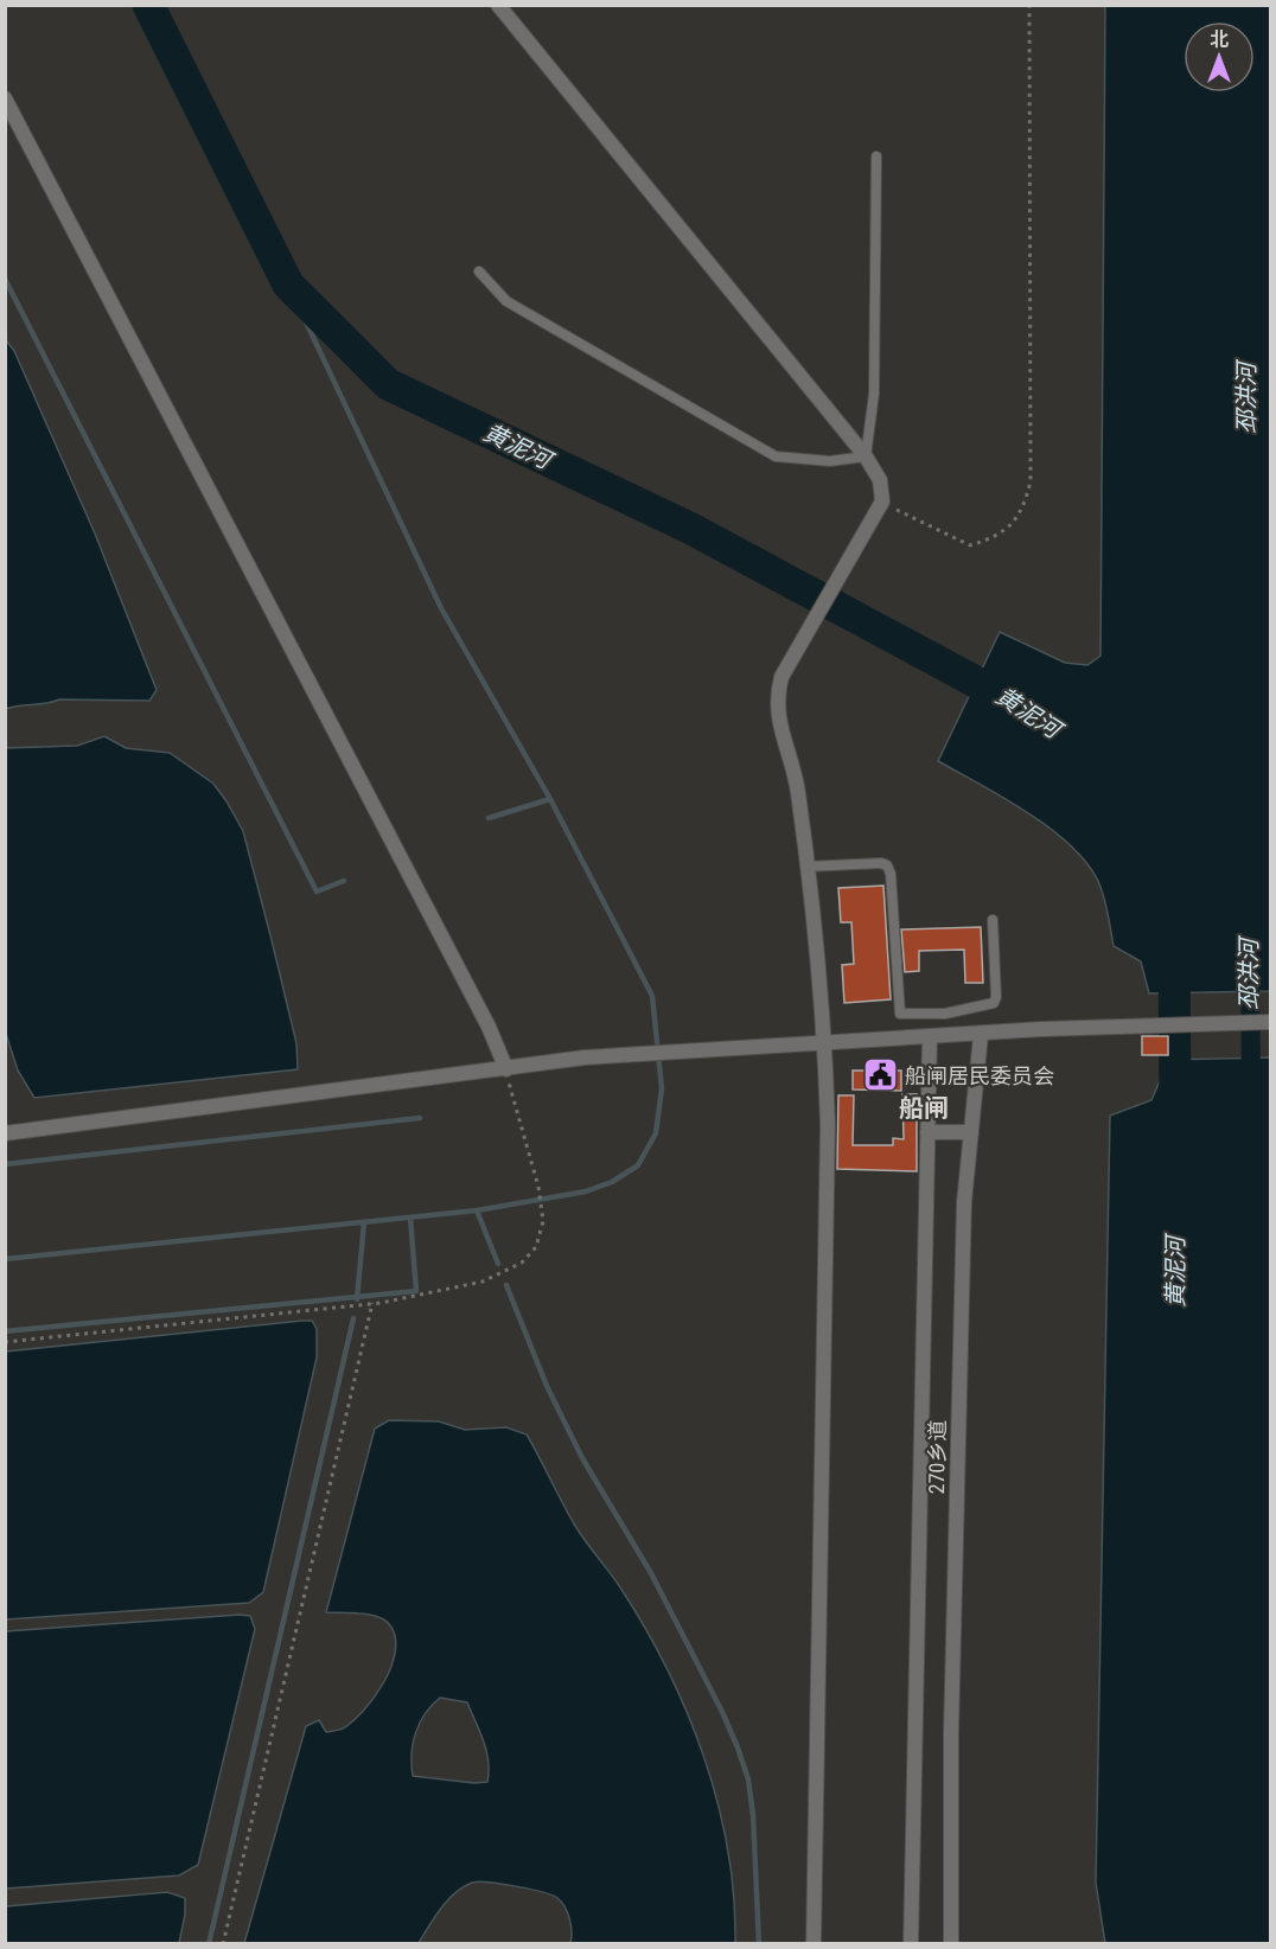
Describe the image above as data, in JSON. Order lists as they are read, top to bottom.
{
  "streets": {
    "street": ["270乡道"]
  },
  "districts": ["船闸"],
  "water": ["邳洪河", "黄泥河"],
  "places": {
    "public building": ["船闸居民委员会"]
  },
  "north": "top"
}
